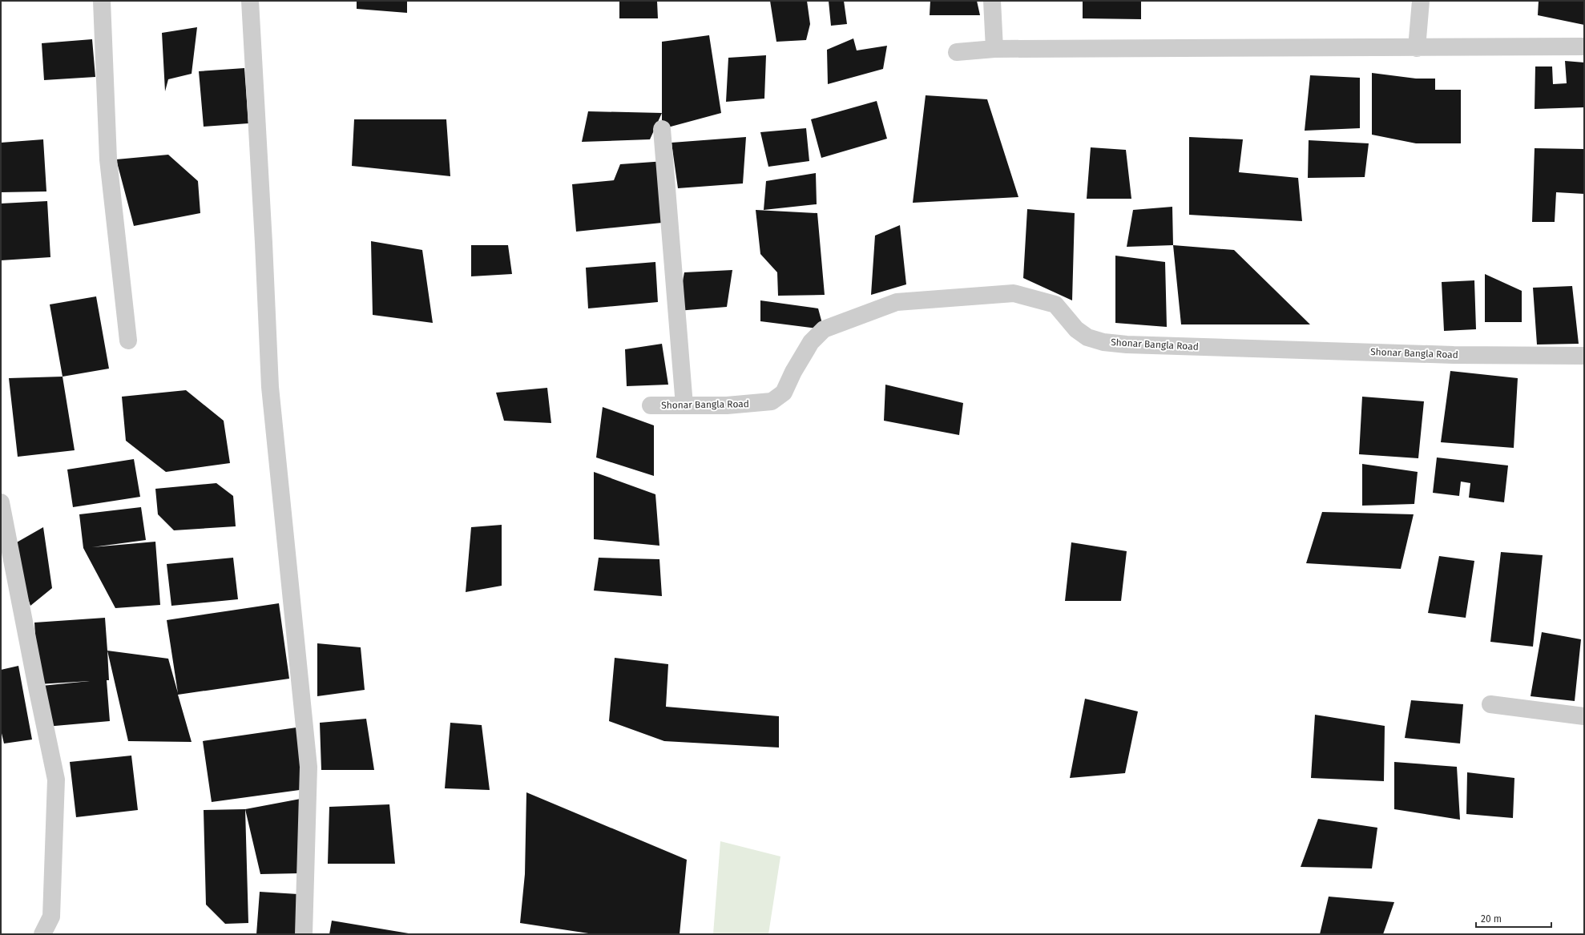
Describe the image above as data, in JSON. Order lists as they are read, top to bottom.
{
  "streets": {
    "street": ["Shonar Bangla Road"]
  },
  "scale_bar": "20 m"
}
